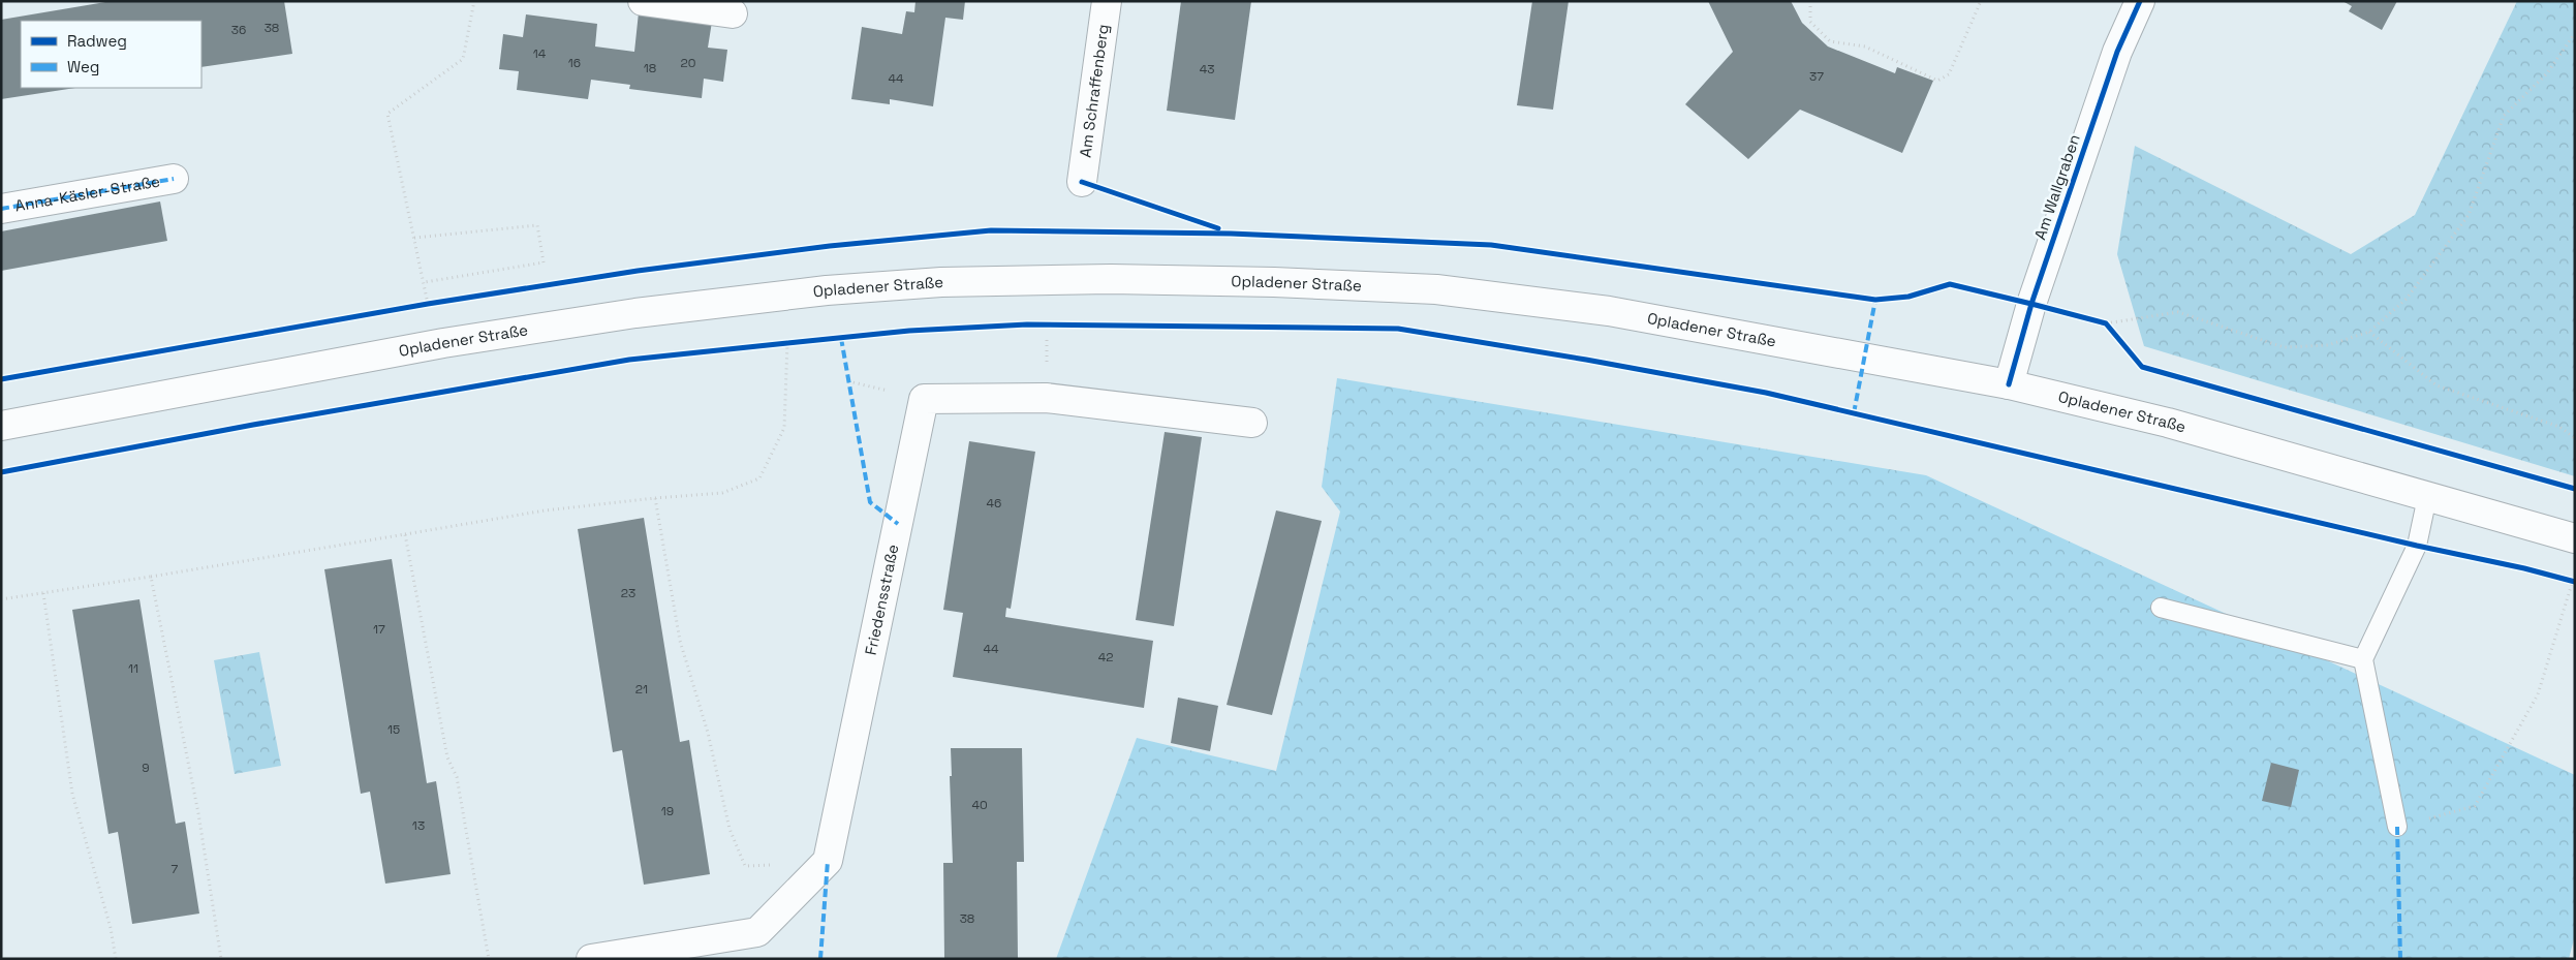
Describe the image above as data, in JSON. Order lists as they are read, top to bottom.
{
  "streets": {
    "main road": [
      "Am Schraffenberg",
      "Am Wallgraben",
      "Anna-Käsler-Straße",
      "Opladener Straße",
      "Friedensstraße"
    ]
  },
  "crossings": [
    ["Am Wallgraben", "Opladener Straße"]
  ],
  "house_numbers": [
    "38",
    "36",
    "14",
    "16",
    "20",
    "18",
    "43",
    "37",
    "44",
    "46",
    "23",
    "17",
    "44",
    "42",
    "11",
    "21",
    "15",
    "9",
    "40",
    "19",
    "13",
    "7",
    "38"
  ],
  "legend": ["Radweg", "Weg"]
}
